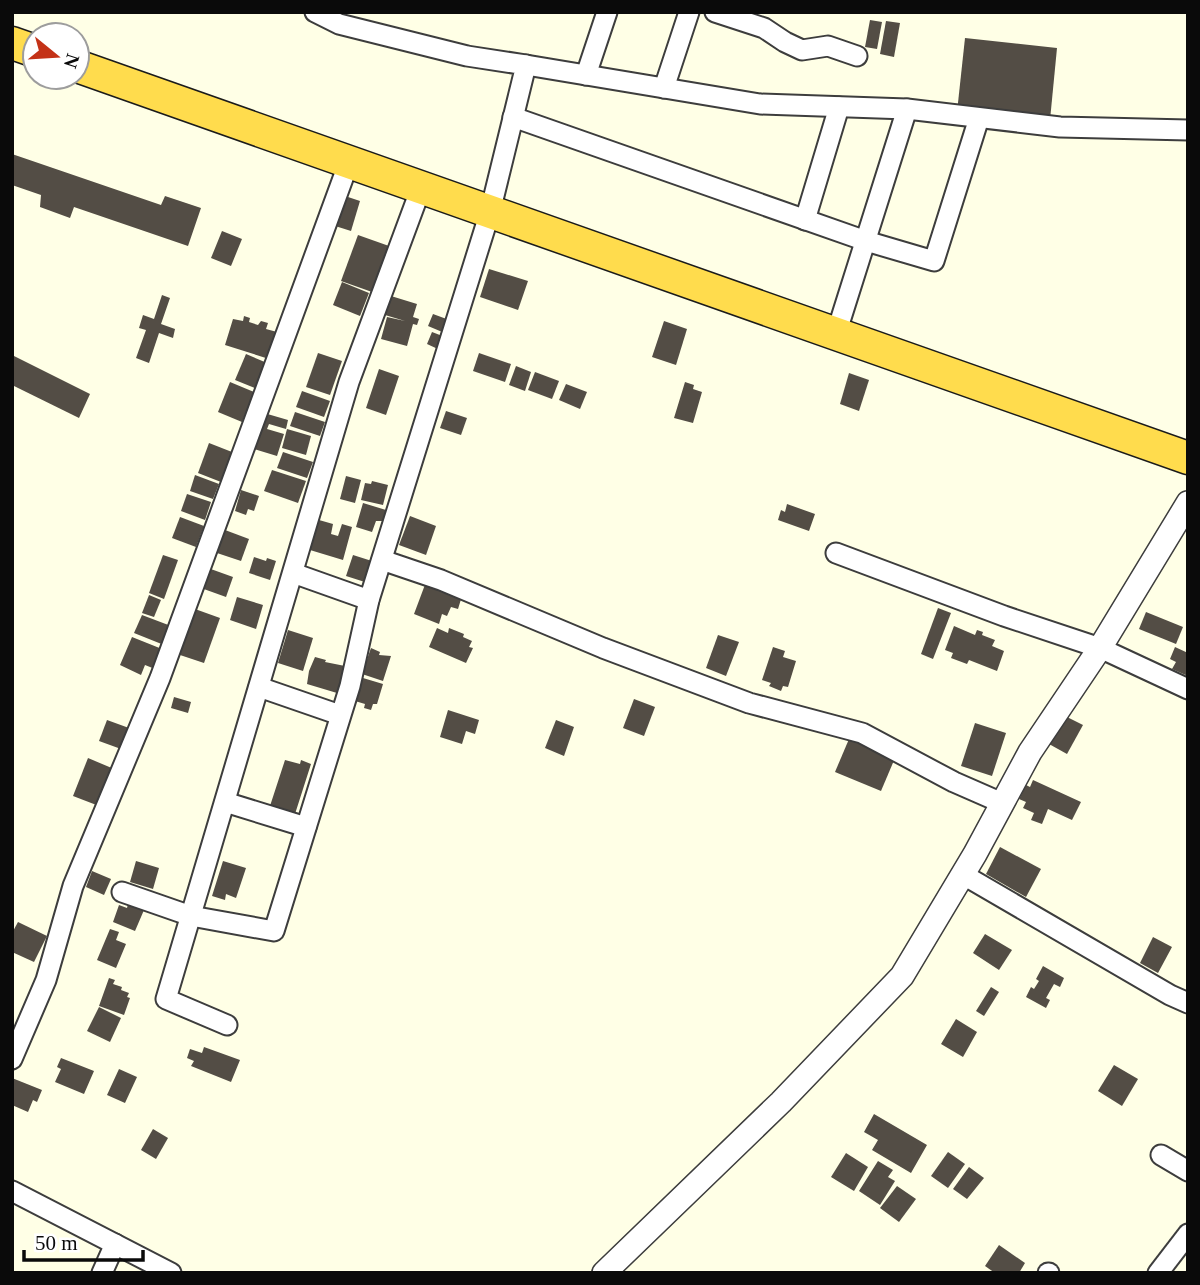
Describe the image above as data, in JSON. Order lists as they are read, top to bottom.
{
  "scale_bar": "50 m",
  "north": "right"
}
